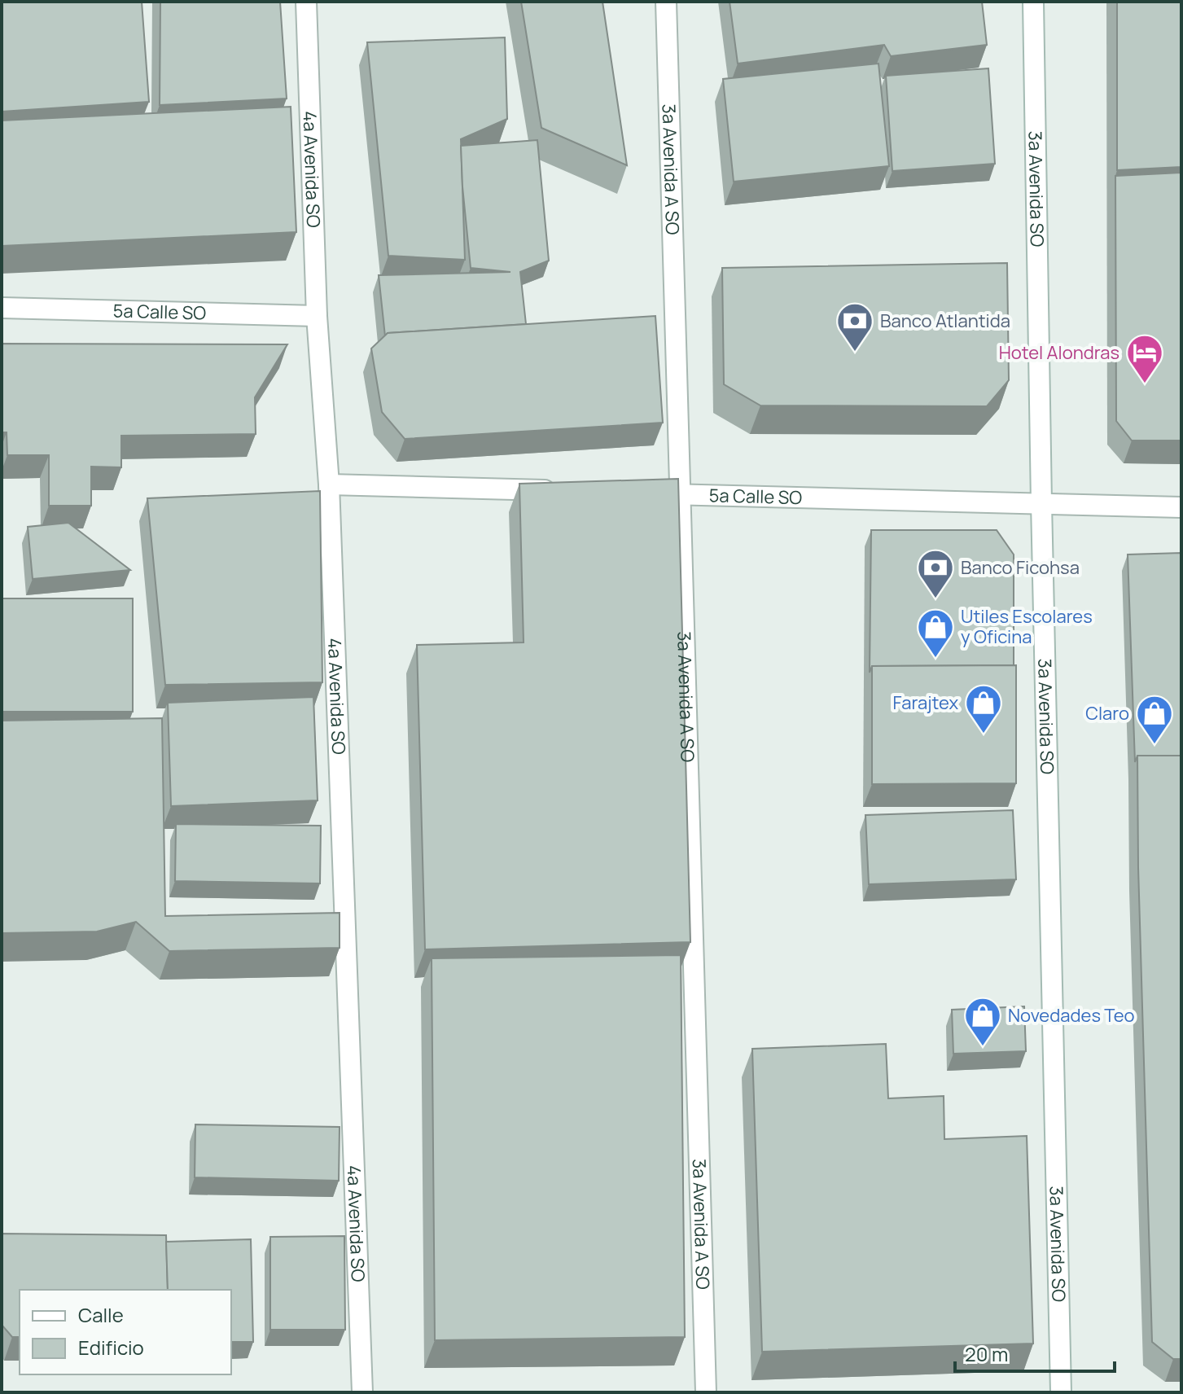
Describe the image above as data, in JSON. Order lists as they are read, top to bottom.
{
  "streets": {
    "street": [
      "3a Avenida A SO",
      "4a Avenida SO",
      "3a Avenida SO",
      "5a Calle SO"
    ]
  },
  "crossings": [
    ["3a Avenida A SO", "5a Calle SO"],
    ["4a Avenida SO", "5a Calle SO"],
    ["3a Avenida SO", "5a Calle SO"]
  ],
  "places": {
    "bank": ["Banco Atlantida", "Banco Ficohsa"],
    "hotel": ["Hotel Alondras"],
    "shop": [
      "Utiles Escolares y Oficina",
      "Farajtex",
      "Claro",
      "Novedades Teo"
    ]
  },
  "legend": ["Calle", "Edificio"],
  "scale_bar": "20 m"
}
